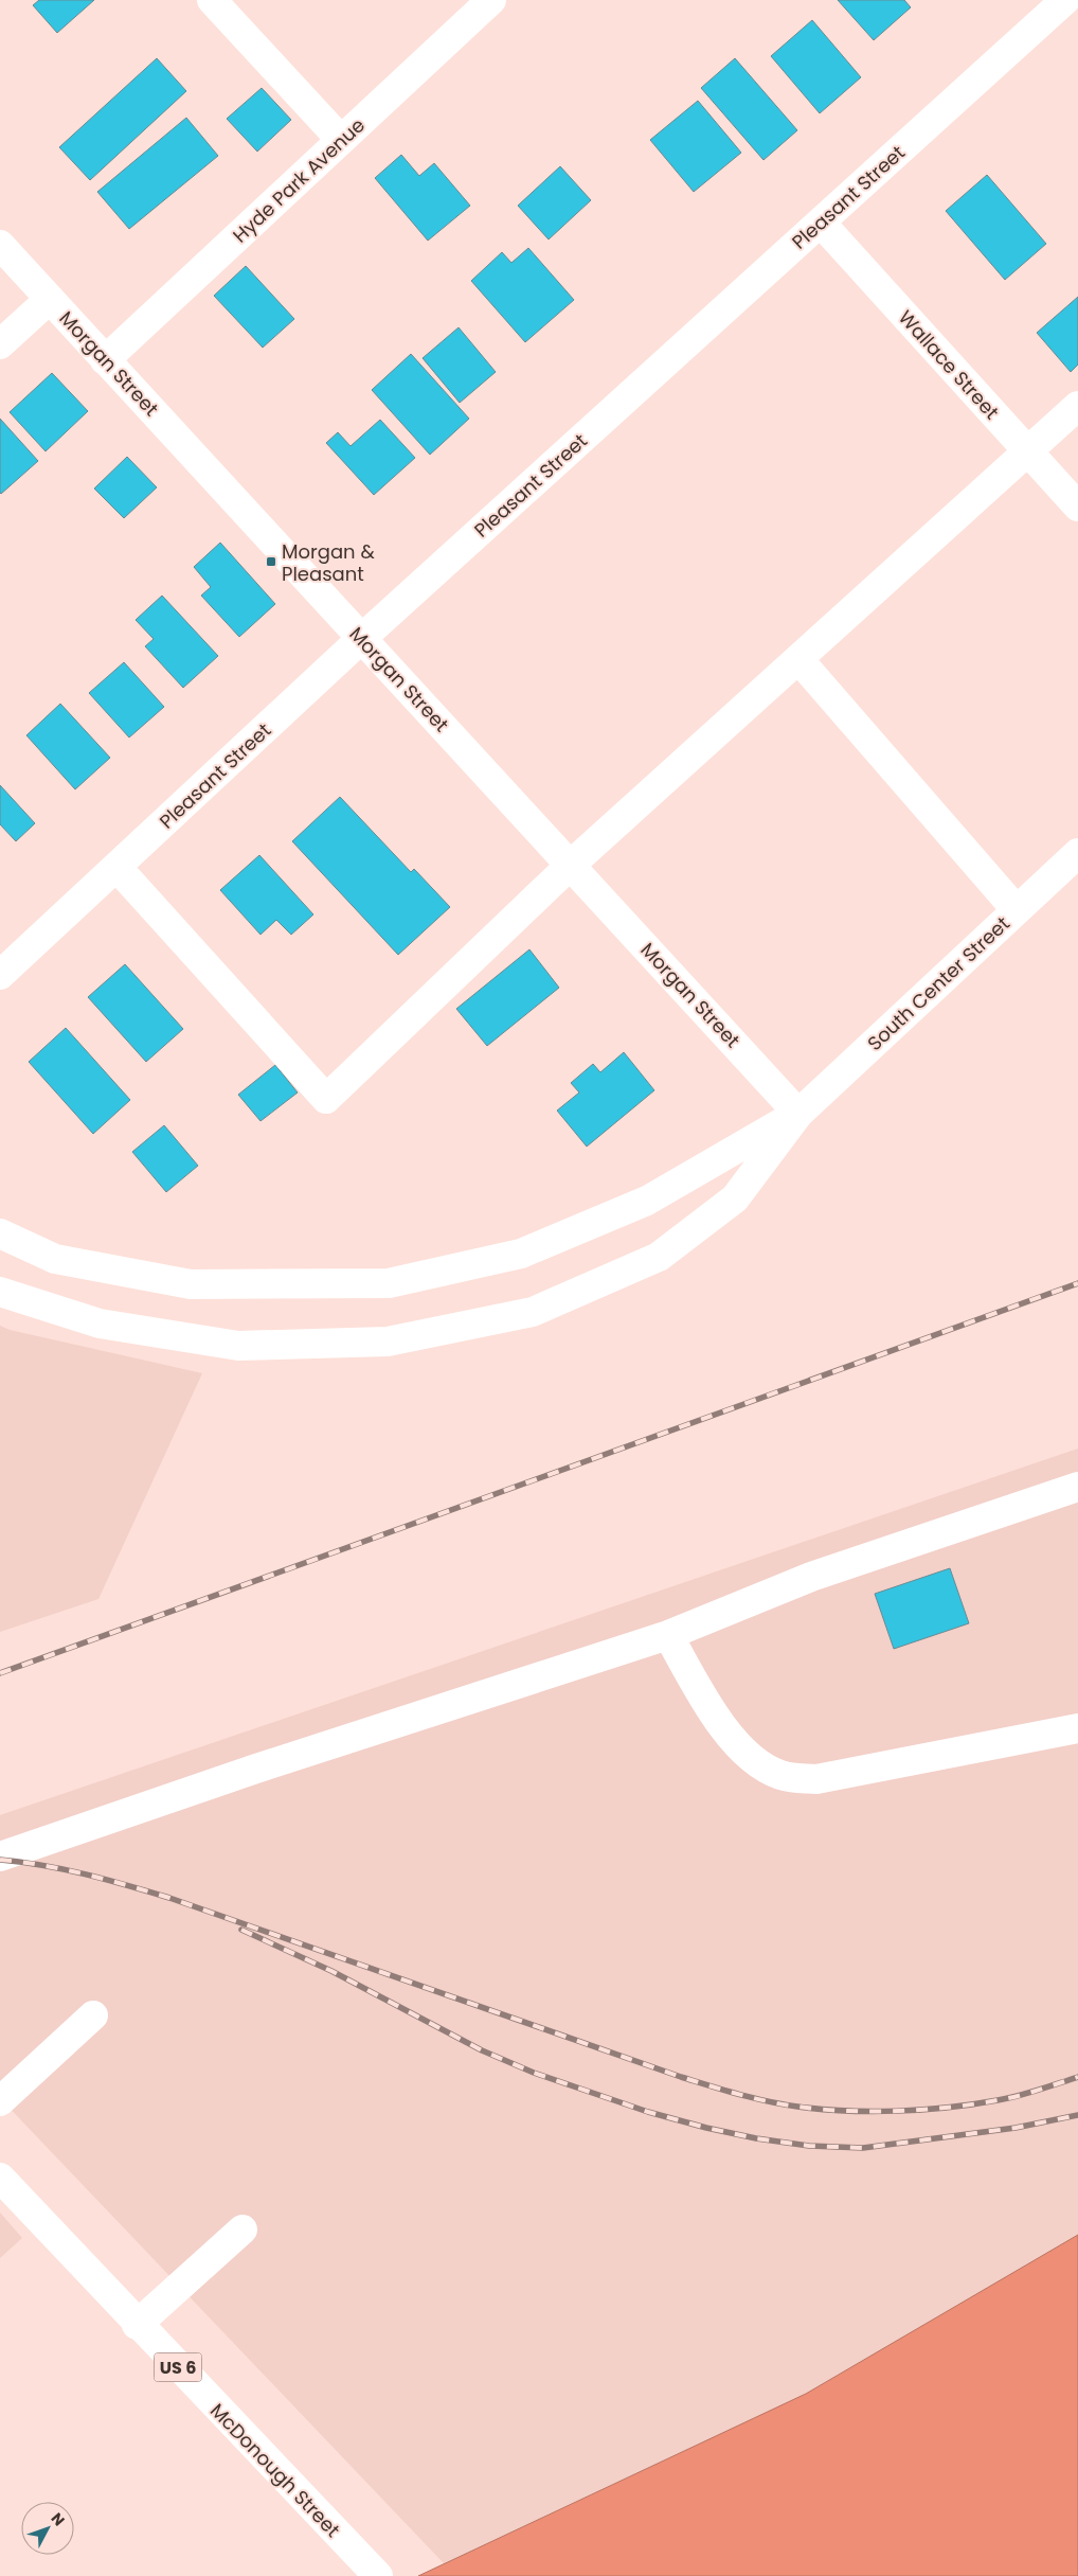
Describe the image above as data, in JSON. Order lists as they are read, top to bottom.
{
  "streets": {
    "street": [
      "Hyde Park Avenue",
      "Pleasant Street",
      "Morgan Street",
      "Wallace Street",
      "South Center Street",
      "US 6",
      "McDonough Street"
    ]
  },
  "crossings": [
    ["Hyde Park Avenue", "Morgan Street"],
    ["Pleasant Street", "Morgan Street"],
    ["Pleasant Street", "Wallace Street"],
    ["Morgan Street", "South Center Street"]
  ],
  "places": {
    "transit": ["Morgan & Pleasant"]
  },
  "north": "top right"
}
